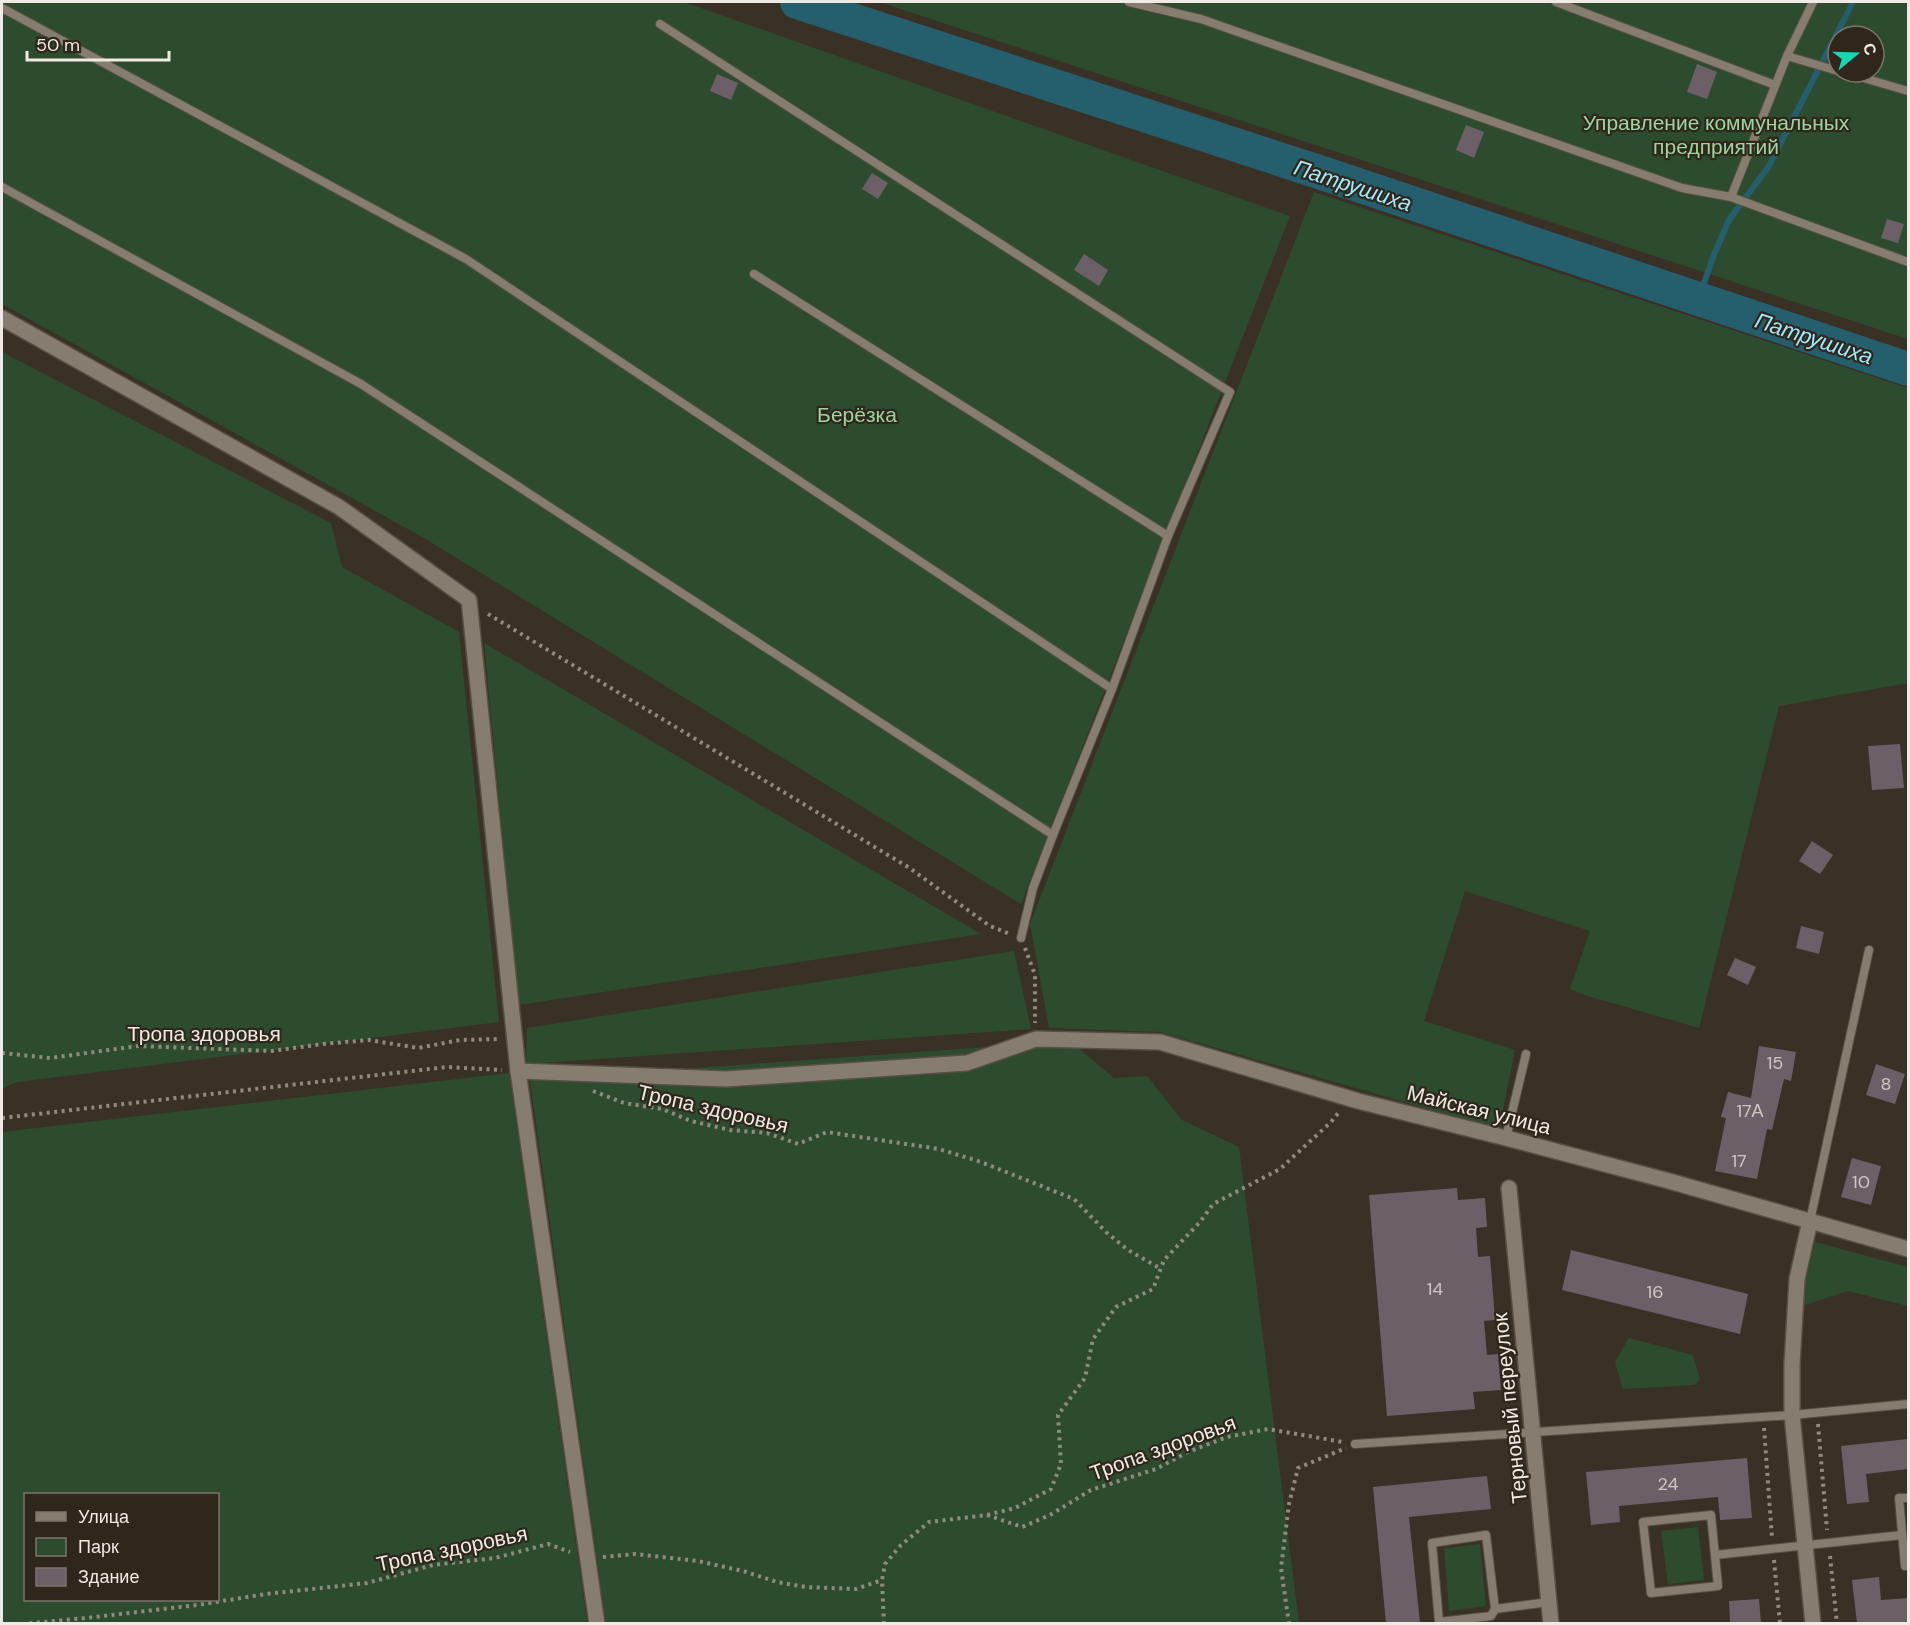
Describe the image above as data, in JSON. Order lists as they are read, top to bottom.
{
  "streets": {
    "street": ["Майская улица", "Терновый переулок"],
    "path": ["Тропа здоровья"]
  },
  "crossings": [
    ["Тропа здоровья", "Майская улица"]
  ],
  "water": ["Патрушиха"],
  "parks": ["Управление коммунальных предприятий", "Берёзка"],
  "house_numbers": [
    "15",
    "8",
    "17А",
    "17",
    "10",
    "14",
    "16",
    "24"
  ],
  "legend": ["Улица", "Парк", "Здание"],
  "scale_bar": "50 m",
  "north": "right"
}
